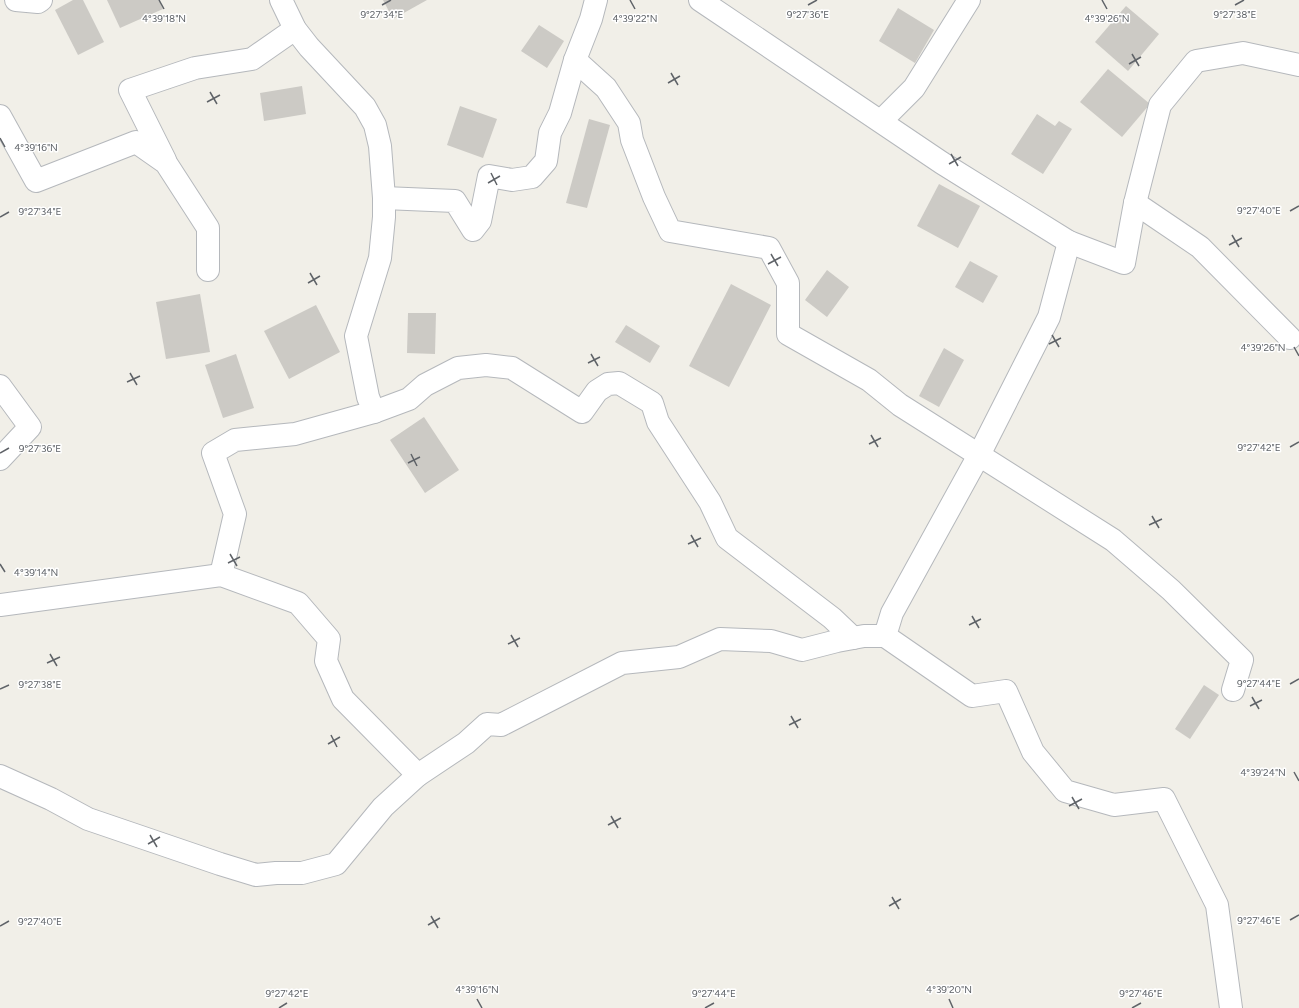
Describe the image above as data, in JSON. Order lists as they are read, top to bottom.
{
  "coordinates": [
    "9°27'34\"E",
    "9°27'36\"E",
    "9°27'38\"E",
    "4°39'18\"N",
    "4°39'22\"N",
    "4°39'26\"N",
    "4°39'16\"N",
    "9°27'40\"E",
    "9°27'42\"E",
    "4°39'14\"N",
    "9°27'44\"E",
    "4°39'24\"N",
    "9°27'46\"E",
    "4°39'20\"N"
  ]
}
